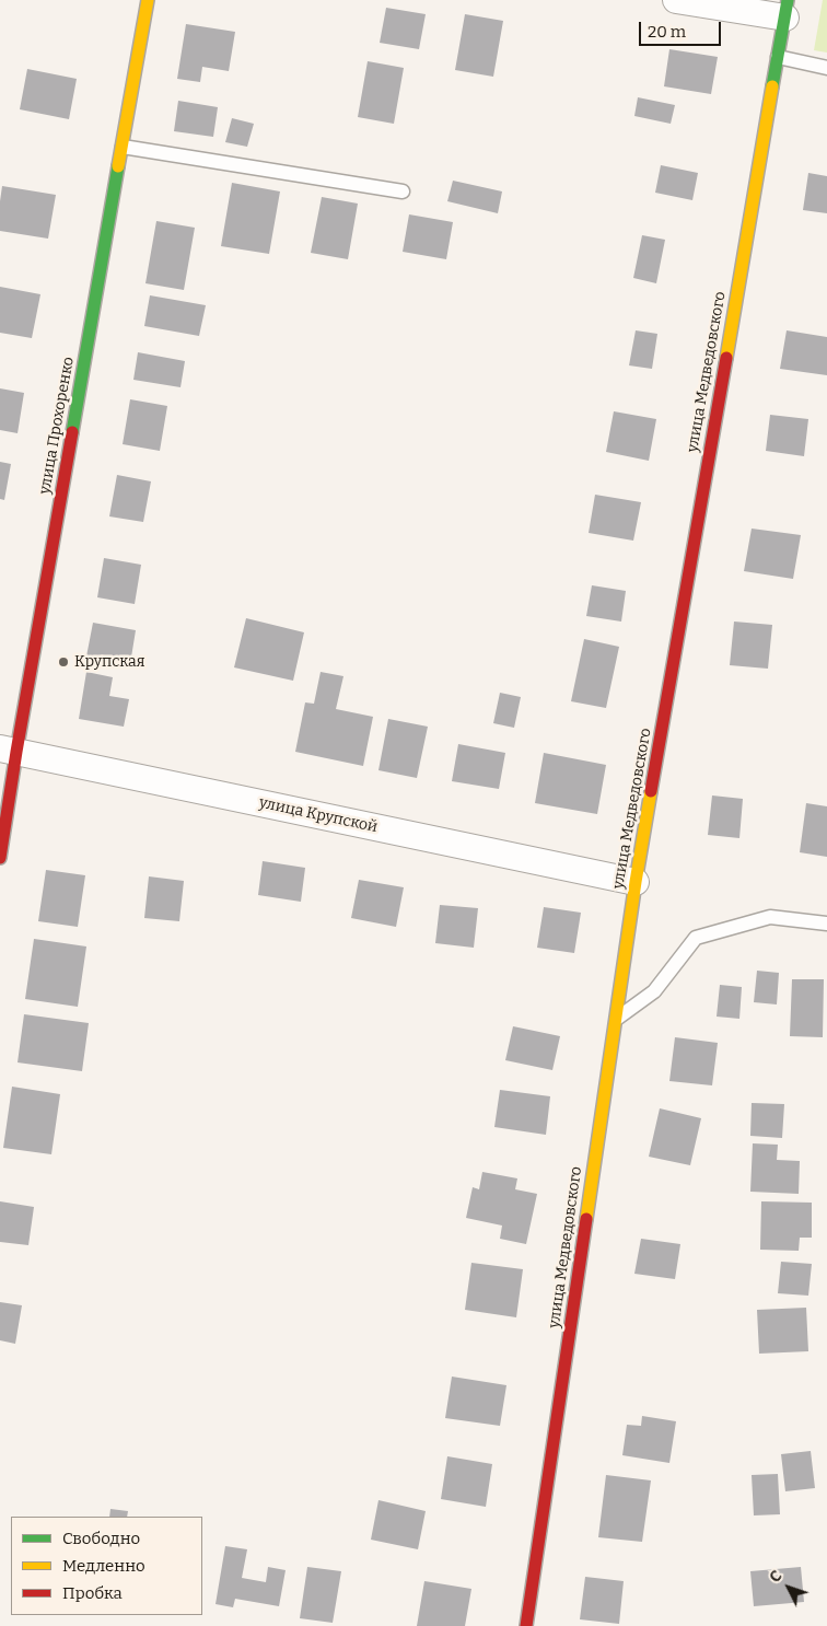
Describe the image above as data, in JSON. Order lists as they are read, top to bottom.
{
  "streets": {
    "street": ["улица Медведовского", "улица Прохоренко", "улица Крупской"]
  },
  "crossings": [
    ["улица Медведовского", "улица Крупской"],
    ["улица Прохоренко", "улица Крупской"]
  ],
  "places": ["Крупская"],
  "legend": ["Свободно", "Медленно", "Пробка"],
  "scale_bar": "20 m",
  "north": "top left"
}
